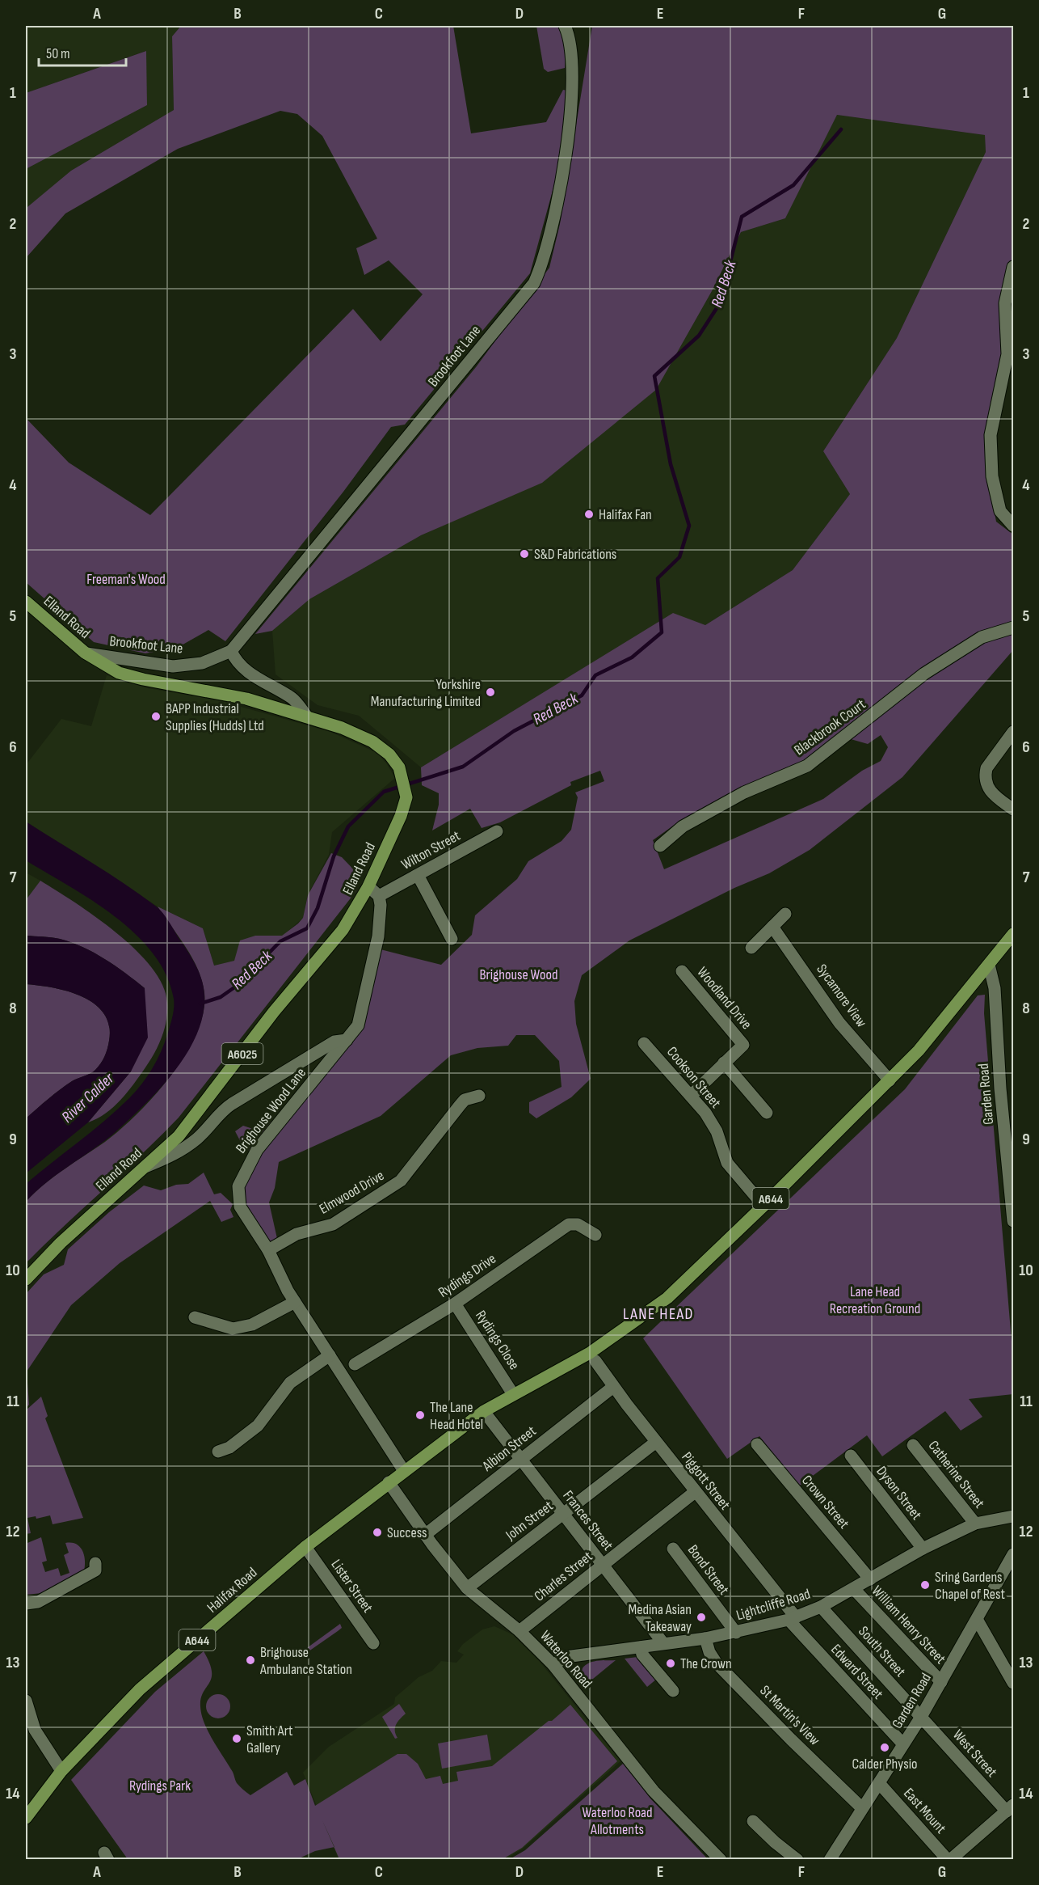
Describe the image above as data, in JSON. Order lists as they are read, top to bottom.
{
  "streets": {
    "main road": [
      "Elland Road",
      "A6025",
      "A644",
      "Halifax Road"
    ],
    "street": [
      "Brookfoot Lane",
      "Blackbrook Court",
      "Wilton Street",
      "Sycamore View",
      "Woodland Drive",
      "Cookson Street",
      "Garden Road",
      "Brighouse Wood Lane",
      "Elmwood Drive",
      "Rydings Drive",
      "Rydings Close",
      "Albion Street",
      "Catherine Street",
      "Piggott Street",
      "Dyson Street",
      "Crown Street",
      "John Street",
      "Frances Street",
      "Bond Street",
      "Charles Street",
      "Lister Street",
      "Lightcliffe Road",
      "William Henry Street",
      "South Street",
      "Waterloo Road",
      "Edward Street",
      "St Martin's View",
      "West Street",
      "East Mount"
    ]
  },
  "crossings": [
    ["Brookfoot Lane", "Elland Road"],
    ["Wilton Street", "Brighouse Wood Lane"],
    ["Sycamore View", "A644"],
    ["Cookson Street", "A644"],
    ["Garden Road", "A644"],
    ["Garden Road", "William Henry Street"],
    ["Garden Road", "South Street"],
    ["Garden Road", "Edward Street"],
    ["Garden Road", "St Martin's View"],
    ["Garden Road", "West Street"],
    ["Garden Road", "East Mount"],
    ["Brighouse Wood Lane", "Elmwood Drive"],
    ["Brighouse Wood Lane", "Halifax Road"],
    ["A644", "Rydings Close"],
    ["A644", "Frances Street"],
    ["A644", "Halifax Road"],
    ["Rydings Drive", "Rydings Close"],
    ["Albion Street", "Piggott Street"],
    ["Albion Street", "Frances Street"],
    ["Albion Street", "Waterloo Road"],
    ["Catherine Street", "Lightcliffe Road"],
    ["Piggott Street", "John Street"],
    ["Piggott Street", "Charles Street"],
    ["Piggott Street", "Lightcliffe Road"],
    ["Piggott Street", "Edward Street"],
    ["Dyson Street", "Lightcliffe Road"],
    ["Crown Street", "Lightcliffe Road"],
    ["John Street", "Frances Street"],
    ["John Street", "Waterloo Road"],
    ["Frances Street", "Charles Street"],
    ["Frances Street", "Halifax Road"],
    ["Frances Street", "Lightcliffe Road"],
    ["Bond Street", "Lightcliffe Road"],
    ["Charles Street", "Waterloo Road"],
    ["Lister Street", "Halifax Road"],
    ["Halifax Road", "Waterloo Road"],
    ["Lightcliffe Road", "William Henry Street"],
    ["Lightcliffe Road", "South Street"],
    ["Lightcliffe Road", "Waterloo Road"],
    ["Lightcliffe Road", "Edward Street"],
    ["Lightcliffe Road", "St Martin's View"],
    ["South Street", "West Street"]
  ],
  "districts": ["LANE HEAD"],
  "water": ["Red Beck", "River Calder"],
  "parks": [
    "Freeman's Wood",
    "Brighouse Wood",
    "Lane Head Recreation Ground",
    "Rydings Park",
    "Waterloo Road Allotments"
  ],
  "places": [
    "Halifax Fan",
    "S&D Fabrications",
    "Yorkshire Manufacturing Limited",
    "BAPP Industrial Supplies (Hudds) Ltd",
    "The Lane Head Hotel",
    "Success",
    "Sring Gardens Chapel of Rest",
    "Medina Asian Takeaway",
    "Brighouse Ambulance Station",
    "The Crown",
    "Smith Art Gallery",
    "Calder Physio"
  ],
  "scale_bar": "50 m",
  "grid": {
    "columns": [
      "A",
      "B",
      "C",
      "D",
      "E",
      "F",
      "G"
    ],
    "rows": [
      "1",
      "2",
      "3",
      "4",
      "5",
      "6",
      "7",
      "8",
      "9",
      "10",
      "11",
      "12",
      "13",
      "14"
    ]
  }
}
